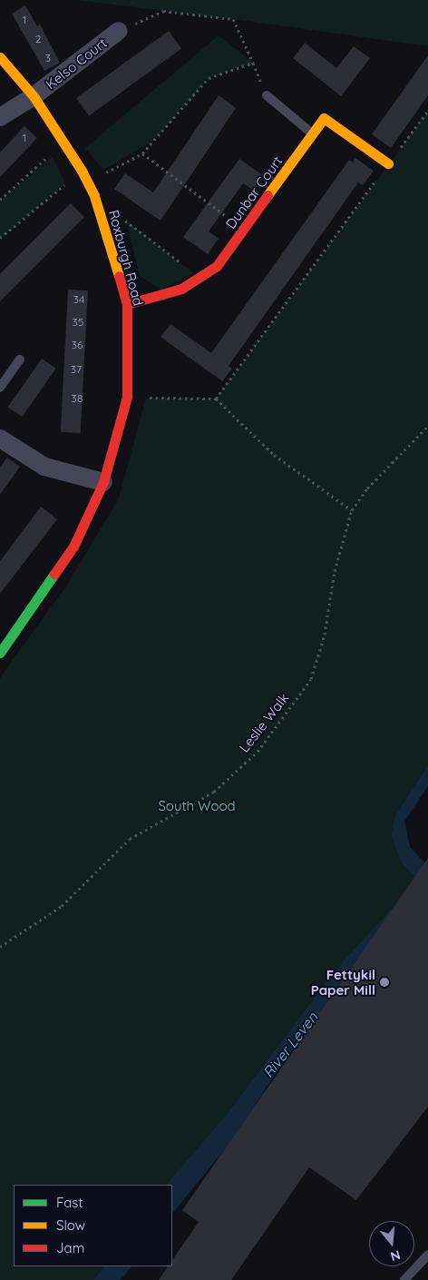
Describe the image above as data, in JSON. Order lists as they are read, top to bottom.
{
  "streets": {
    "street": ["Kelso Court", "Dunbar Court", "Roxburgh Road"],
    "path": ["Leslie Walk"]
  },
  "crossings": [
    ["Kelso Court", "Roxburgh Road"],
    ["Dunbar Court", "Roxburgh Road"]
  ],
  "water": ["River Leven"],
  "parks": ["South Wood"],
  "places": ["Fettykil Paper Mill"],
  "house_numbers": [
    "1",
    "2",
    "3",
    "1",
    "34",
    "35",
    "36",
    "37",
    "38"
  ],
  "legend": ["Fast", "Slow", "Jam"],
  "north": "bottom"
}
